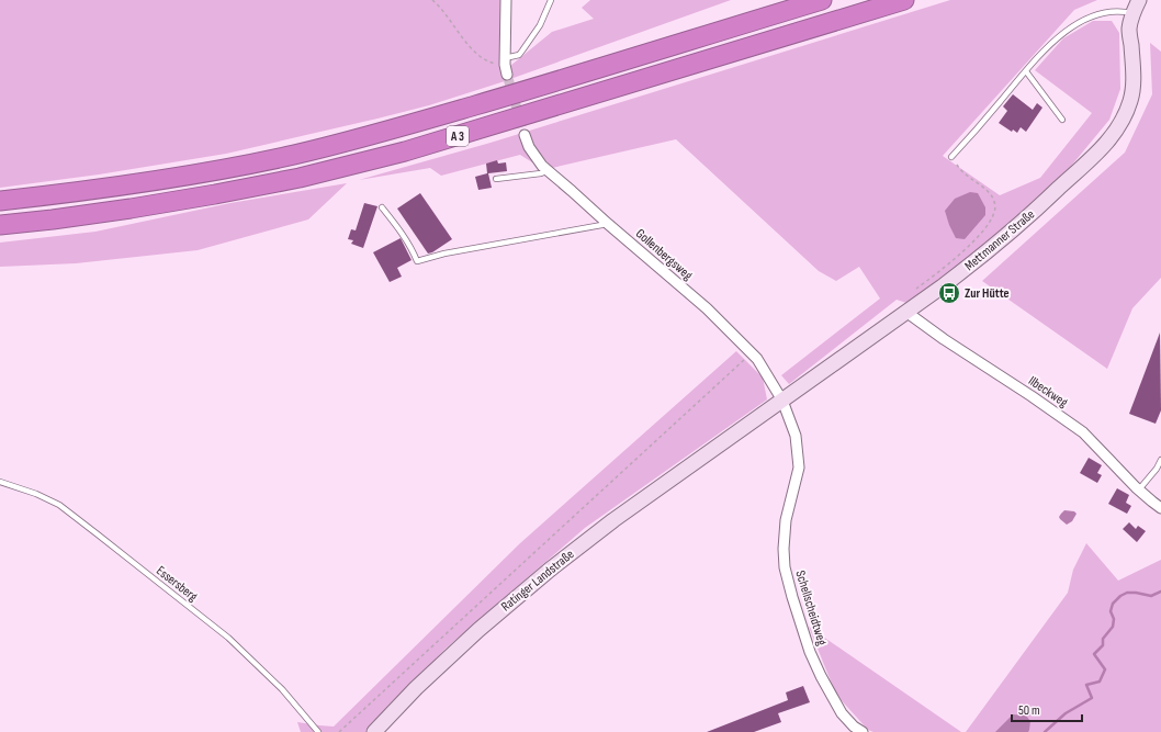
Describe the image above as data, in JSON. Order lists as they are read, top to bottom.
{
  "streets": {
    "highway": ["A 3"],
    "main road": ["Mettmanner Straße", "Ratinger Landstraße"],
    "street": ["Gollenbergsweg", "Ilbeckweg", "Schellscheidtweg"],
    "lane": ["Essersberg"]
  },
  "crossings": [
    ["Mettmanner Straße", "Gollenbergsweg"],
    ["Mettmanner Straße", "Ilbeckweg"],
    ["Mettmanner Straße", "Ratinger Landstraße"],
    ["Mettmanner Straße", "Schellscheidtweg"],
    ["Gollenbergsweg", "Schellscheidtweg"]
  ],
  "places": {
    "bus stop": ["Zur Hütte"]
  },
  "scale_bar": "50 m"
}
